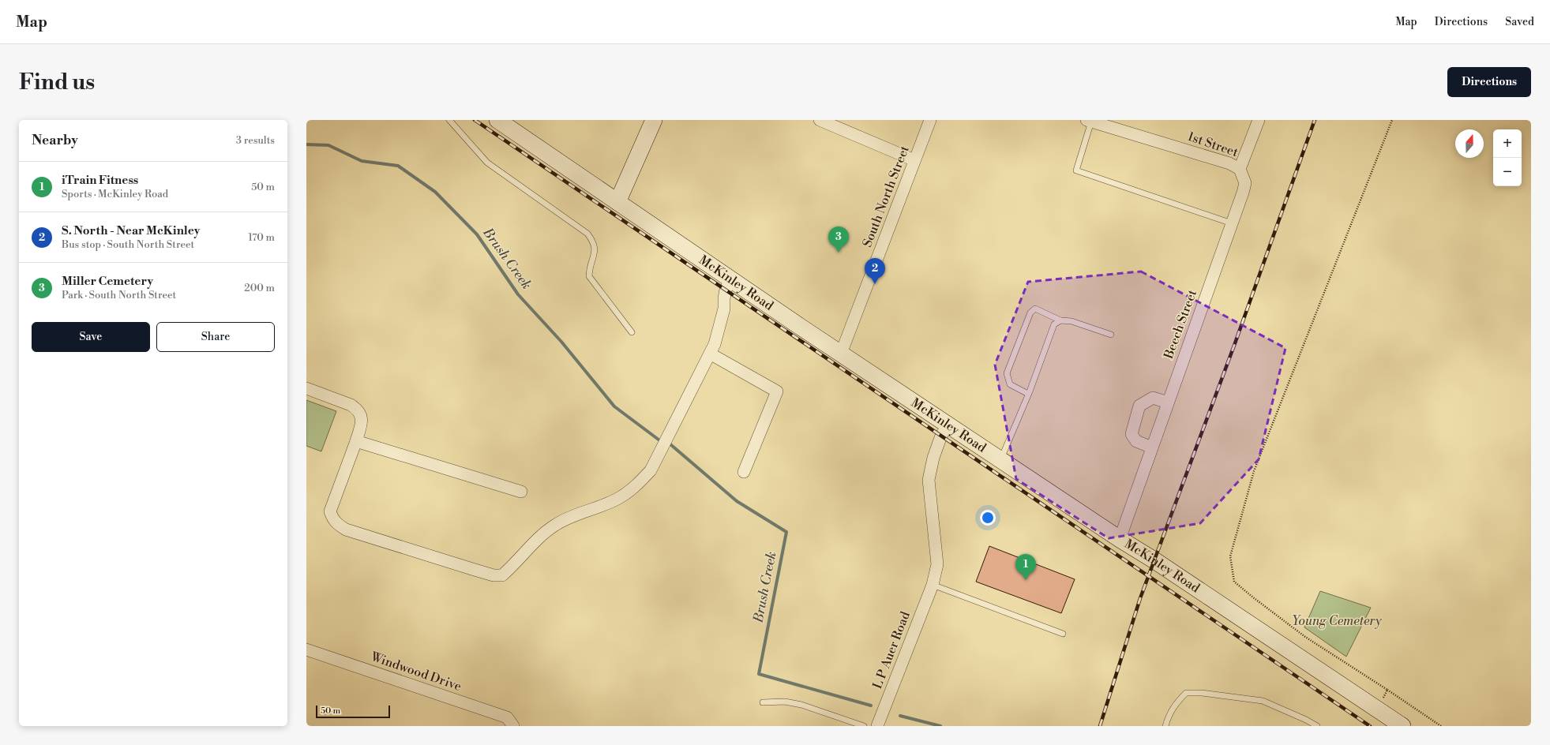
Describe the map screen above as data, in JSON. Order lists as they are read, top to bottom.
{
  "streets": {
    "street": [
      "1st Street",
      "South North Street",
      "McKinley Road",
      "Beech Street",
      "L P Auer Road",
      "Windwood Drive"
    ]
  },
  "crossings": [
    ["1st Street", "Beech Street"],
    ["South North Street", "McKinley Road"],
    ["McKinley Road", "Beech Street"],
    ["McKinley Road", "L P Auer Road"]
  ],
  "water": ["Brush Creek"],
  "parks": ["Young Cemetery"],
  "scale_bar": "50 m",
  "north": "top",
  "page": {
    "header": "Map",
    "nav": ["Map", "Directions", "Saved"],
    "buttons": [
      "Directions",
      ["Save", "Share"]
    ],
    "title": "Find us",
    "heading": ["Nearby", "3 results"],
    "map_buttons": ["+", "−"],
    "list": [
      {
        "mark": "1",
        "name": "iTrain Fitness",
        "note": "Sports · McKinley Road",
        "value": "50 m"
      },
      {
        "mark": "2",
        "name": "S. North - Near McKinley",
        "note": "Bus stop · South North Street",
        "value": "170 m"
      },
      {
        "mark": "3",
        "name": "Miller Cemetery",
        "note": "Park · South North Street",
        "value": "200 m"
      }
    ],
    "pins": ["3", "2", "1"],
    "scale": "50 m"
  }
}
